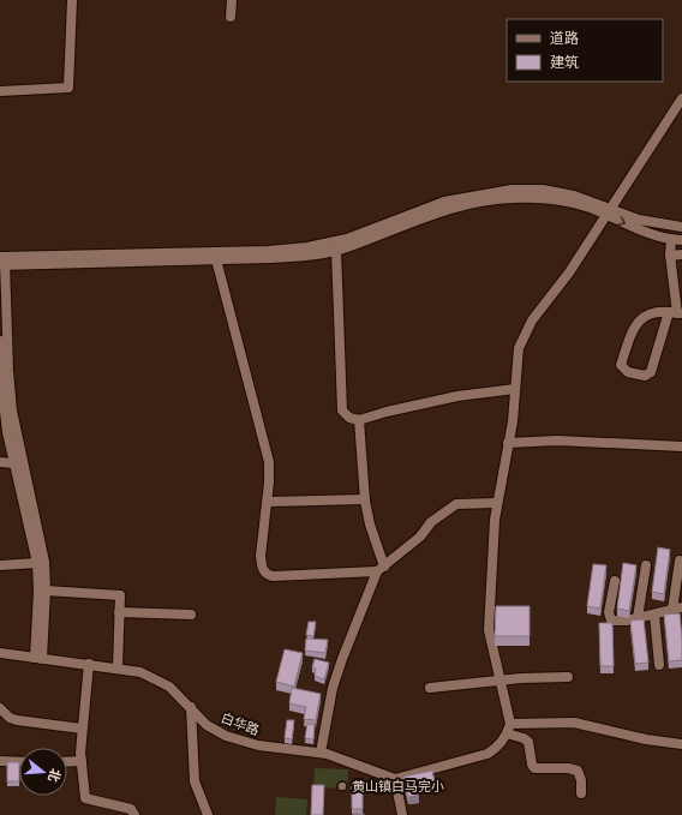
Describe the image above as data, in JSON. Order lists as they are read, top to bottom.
{
  "streets": {
    "street": ["白华路"]
  },
  "places": ["黄山镇白马完小"],
  "legend": ["道路", "建筑"],
  "north": "right"
}
